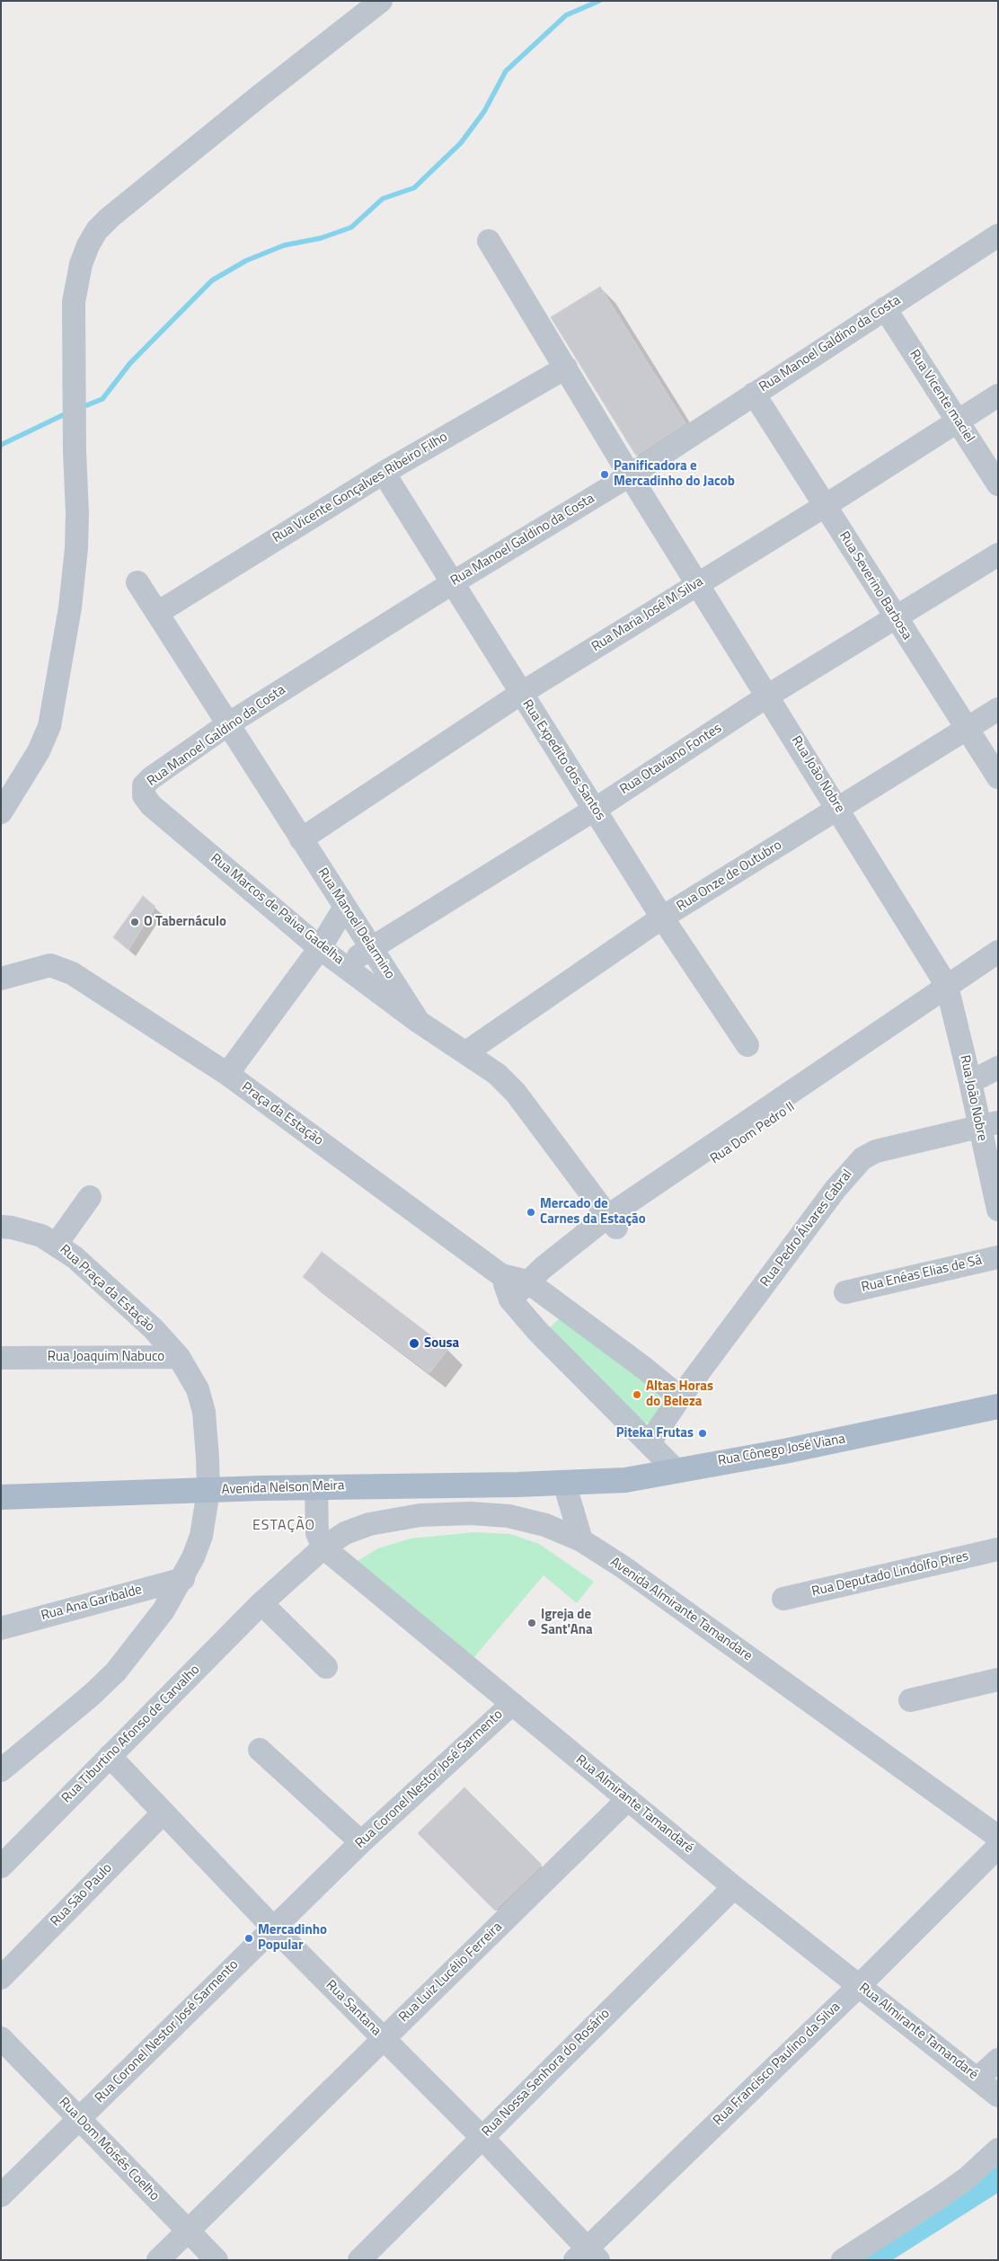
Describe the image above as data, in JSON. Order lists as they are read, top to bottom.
{
  "streets": {
    "main road": ["Rua Cônego José Viana", "Avenida Nelson Meira"],
    "street": [
      "Rua Manoel Galdino da Costa",
      "Rua Vicente maciel",
      "Rua Vicente Gonçalves Ribeiro Filho",
      "Rua Severino Barbosa",
      "Rua Maria José M Silva",
      "Rua Otaviano Fontes",
      "Rua Expedito dos Santos",
      "Rua João Nobre",
      "Rua Onze de Outubro",
      "Rua Marcos de Paiva Gadelha",
      "Rua Manoel Delarmino",
      "Praça da Estação",
      "Rua Dom Pedro II",
      "Rua Pedro Álvares Cabral",
      "Rua Enéas Elias de Sá",
      "Rua Praça da Estação",
      "Rua Joaquim Nabuco",
      "Rua Deputado Lindolfo Pires",
      "Rua Ana Garibalde",
      "Avenida Almirante Tamandare",
      "Rua Tiburtino Afonso de Carvalho",
      "Rua Coronel Nestor José Sarmento",
      "Rua Almirante Tamandaré",
      "Rua São Paulo",
      "Rua Luiz Lucélio Ferreira",
      "Rua Santana",
      "Rua Francisco Paulino da Silva",
      "Rua Nossa Senhora do Rosário",
      "Rua Dom Moisés Coelho"
    ]
  },
  "crossings": [
    ["Rua Manoel Galdino da Costa", "Rua Vicente maciel"],
    ["Rua Manoel Galdino da Costa", "Rua Severino Barbosa"],
    ["Rua Manoel Galdino da Costa", "Rua Expedito dos Santos"],
    ["Rua Manoel Galdino da Costa", "Rua João Nobre"],
    ["Rua Manoel Galdino da Costa", "Rua Marcos de Paiva Gadelha"],
    ["Rua Manoel Galdino da Costa", "Rua Manoel Delarmino"],
    ["Rua Vicente maciel", "Rua Maria José M Silva"],
    ["Rua Vicente Gonçalves Ribeiro Filho", "Rua Expedito dos Santos"],
    ["Rua Vicente Gonçalves Ribeiro Filho", "Rua João Nobre"],
    ["Rua Vicente Gonçalves Ribeiro Filho", "Rua Manoel Delarmino"],
    ["Rua Severino Barbosa", "Rua Maria José M Silva"],
    ["Rua Severino Barbosa", "Rua Otaviano Fontes"],
    ["Rua Severino Barbosa", "Rua Onze de Outubro"],
    ["Rua Maria José M Silva", "Rua Expedito dos Santos"],
    ["Rua Maria José M Silva", "Rua João Nobre"],
    ["Rua Maria José M Silva", "Rua Manoel Delarmino"],
    ["Rua Otaviano Fontes", "Rua Expedito dos Santos"],
    ["Rua Otaviano Fontes", "Rua João Nobre"],
    ["Rua Otaviano Fontes", "Rua Marcos de Paiva Gadelha"],
    ["Rua Otaviano Fontes", "Rua Manoel Delarmino"],
    ["Rua Expedito dos Santos", "Rua Onze de Outubro"],
    ["Rua João Nobre", "Rua Onze de Outubro"],
    ["Rua João Nobre", "Rua Dom Pedro II"],
    ["Rua João Nobre", "Rua Pedro Álvares Cabral"],
    ["Rua Onze de Outubro", "Rua Manoel Delarmino"],
    ["Rua Marcos de Paiva Gadelha", "Rua Manoel Delarmino"],
    ["Rua Manoel Delarmino", "Rua Dom Pedro II"],
    ["Praça da Estação", "Rua Dom Pedro II"],
    ["Rua Praça da Estação", "Rua Joaquim Nabuco"],
    ["Rua Joaquim Nabuco", "Avenida Nelson Meira"],
    ["Rua Joaquim Nabuco", "Rua Ana Garibalde"],
    ["Rua Cônego José Viana", "Avenida Nelson Meira"],
    ["Avenida Almirante Tamandare", "Rua Tiburtino Afonso de Carvalho"],
    ["Avenida Almirante Tamandare", "Rua Almirante Tamandaré"],
    ["Rua Tiburtino Afonso de Carvalho", "Rua Almirante Tamandaré"],
    ["Rua Tiburtino Afonso de Carvalho", "Rua Santana"],
    ["Rua Coronel Nestor José Sarmento", "Rua Almirante Tamandaré"],
    ["Rua Coronel Nestor José Sarmento", "Rua Santana"],
    ["Rua Coronel Nestor José Sarmento", "Rua Dom Moisés Coelho"],
    ["Rua Almirante Tamandaré", "Rua Luiz Lucélio Ferreira"],
    ["Rua Almirante Tamandaré", "Rua Francisco Paulino da Silva"],
    ["Rua Almirante Tamandaré", "Rua Nossa Senhora do Rosário"],
    ["Rua São Paulo", "Rua Santana"],
    ["Rua Luiz Lucélio Ferreira", "Rua Santana"],
    ["Rua Luiz Lucélio Ferreira", "Rua Dom Moisés Coelho"],
    ["Rua Santana", "Rua Francisco Paulino da Silva"],
    ["Rua Santana", "Rua Nossa Senhora do Rosário"]
  ],
  "districts": ["ESTAÇÃO"],
  "places": [
    "Panificadora e Mercadinho do Jacob",
    "O Tabernáculo",
    "Mercado de Carnes da Estação",
    "Sousa",
    "Altas Horas do Beleza",
    "Piteka Frutas",
    "Igreja de Sant'Ana",
    "Mercadinho Popular"
  ]
}
